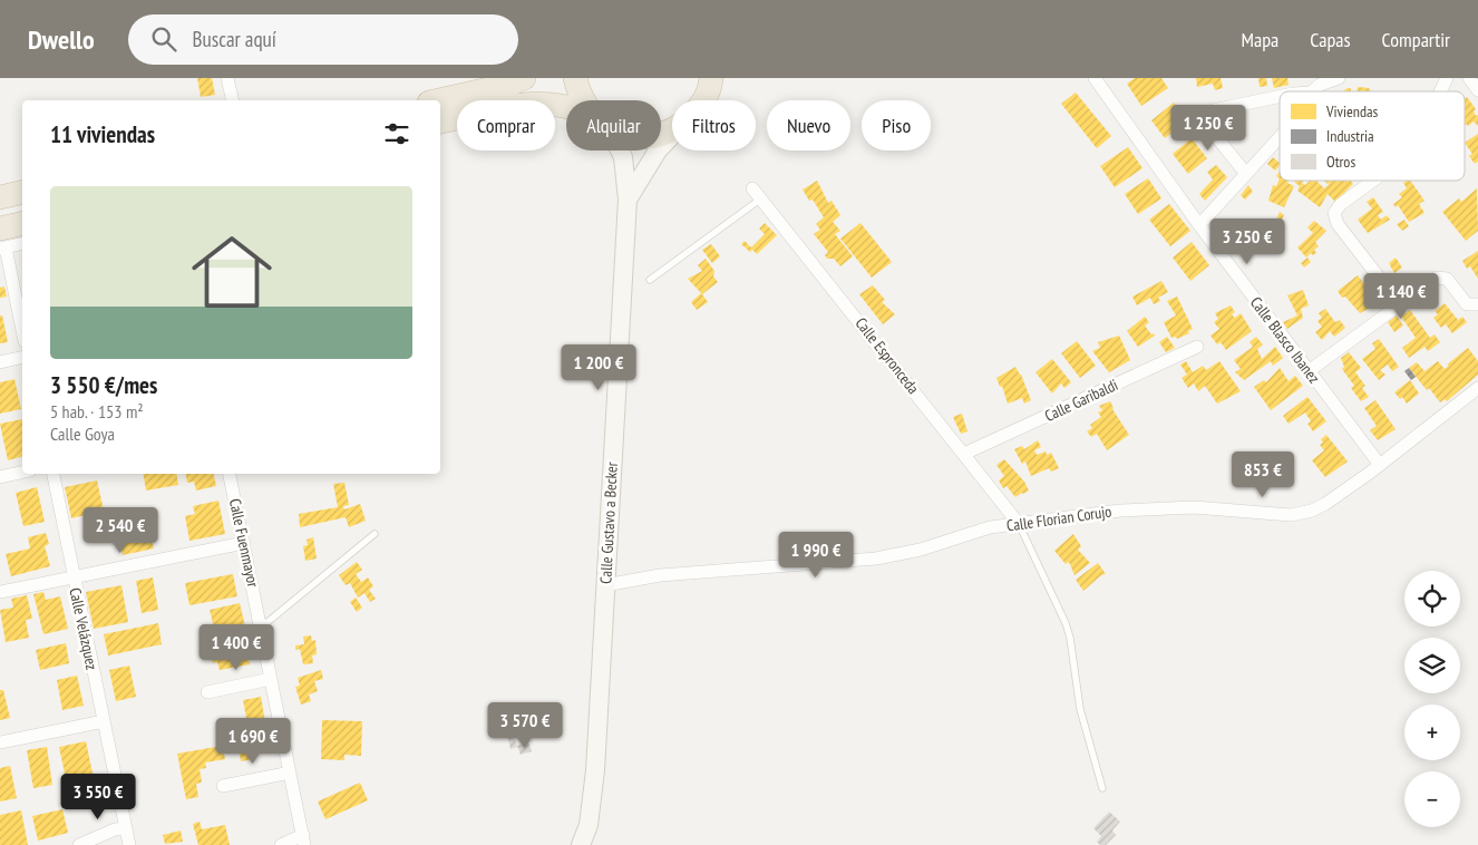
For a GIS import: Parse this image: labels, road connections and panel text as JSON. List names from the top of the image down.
{
  "streets": {
    "street": [
      "Calle Blasco Ibanez",
      "Calle Espronceda",
      "Calle Garibaldi",
      "Calle Florian Corujo",
      "Calle Gustavo a Becker",
      "Calle Fuenmayor",
      "Calle Velázquez"
    ]
  },
  "crossings": [
    ["Calle Blasco Ibanez", "Calle Florian Corujo"],
    ["Calle Espronceda", "Calle Garibaldi"],
    ["Calle Espronceda", "Calle Florian Corujo"],
    ["Calle Florian Corujo", "Calle Gustavo a Becker"]
  ],
  "legend": ["Viviendas", "Industria", "Otros"],
  "page": {
    "header": "Dwello",
    "search": "Buscar aquí",
    "nav": ["Mapa", "Capas", "Compartir"],
    "chip": [
      "Comprar",
      "Alquilar",
      "Filtros",
      "Nuevo",
      "Piso"
    ],
    "heading": "11 viviendas",
    "price": [
      "1 250 €",
      "3 250 €",
      "1 140 €",
      "1 200 €",
      "853 €",
      "2 540 €",
      "1 990 €",
      "1 400 €",
      "3 570 €",
      "1 690 €",
      "3 550 €"
    ],
    "list": [
      {
        "name": "3 550 €/mes",
        "note": "5 hab. · 153 m² · Calle Goya"
      }
    ],
    "map_buttons": ["+", "−"]
  }
}
